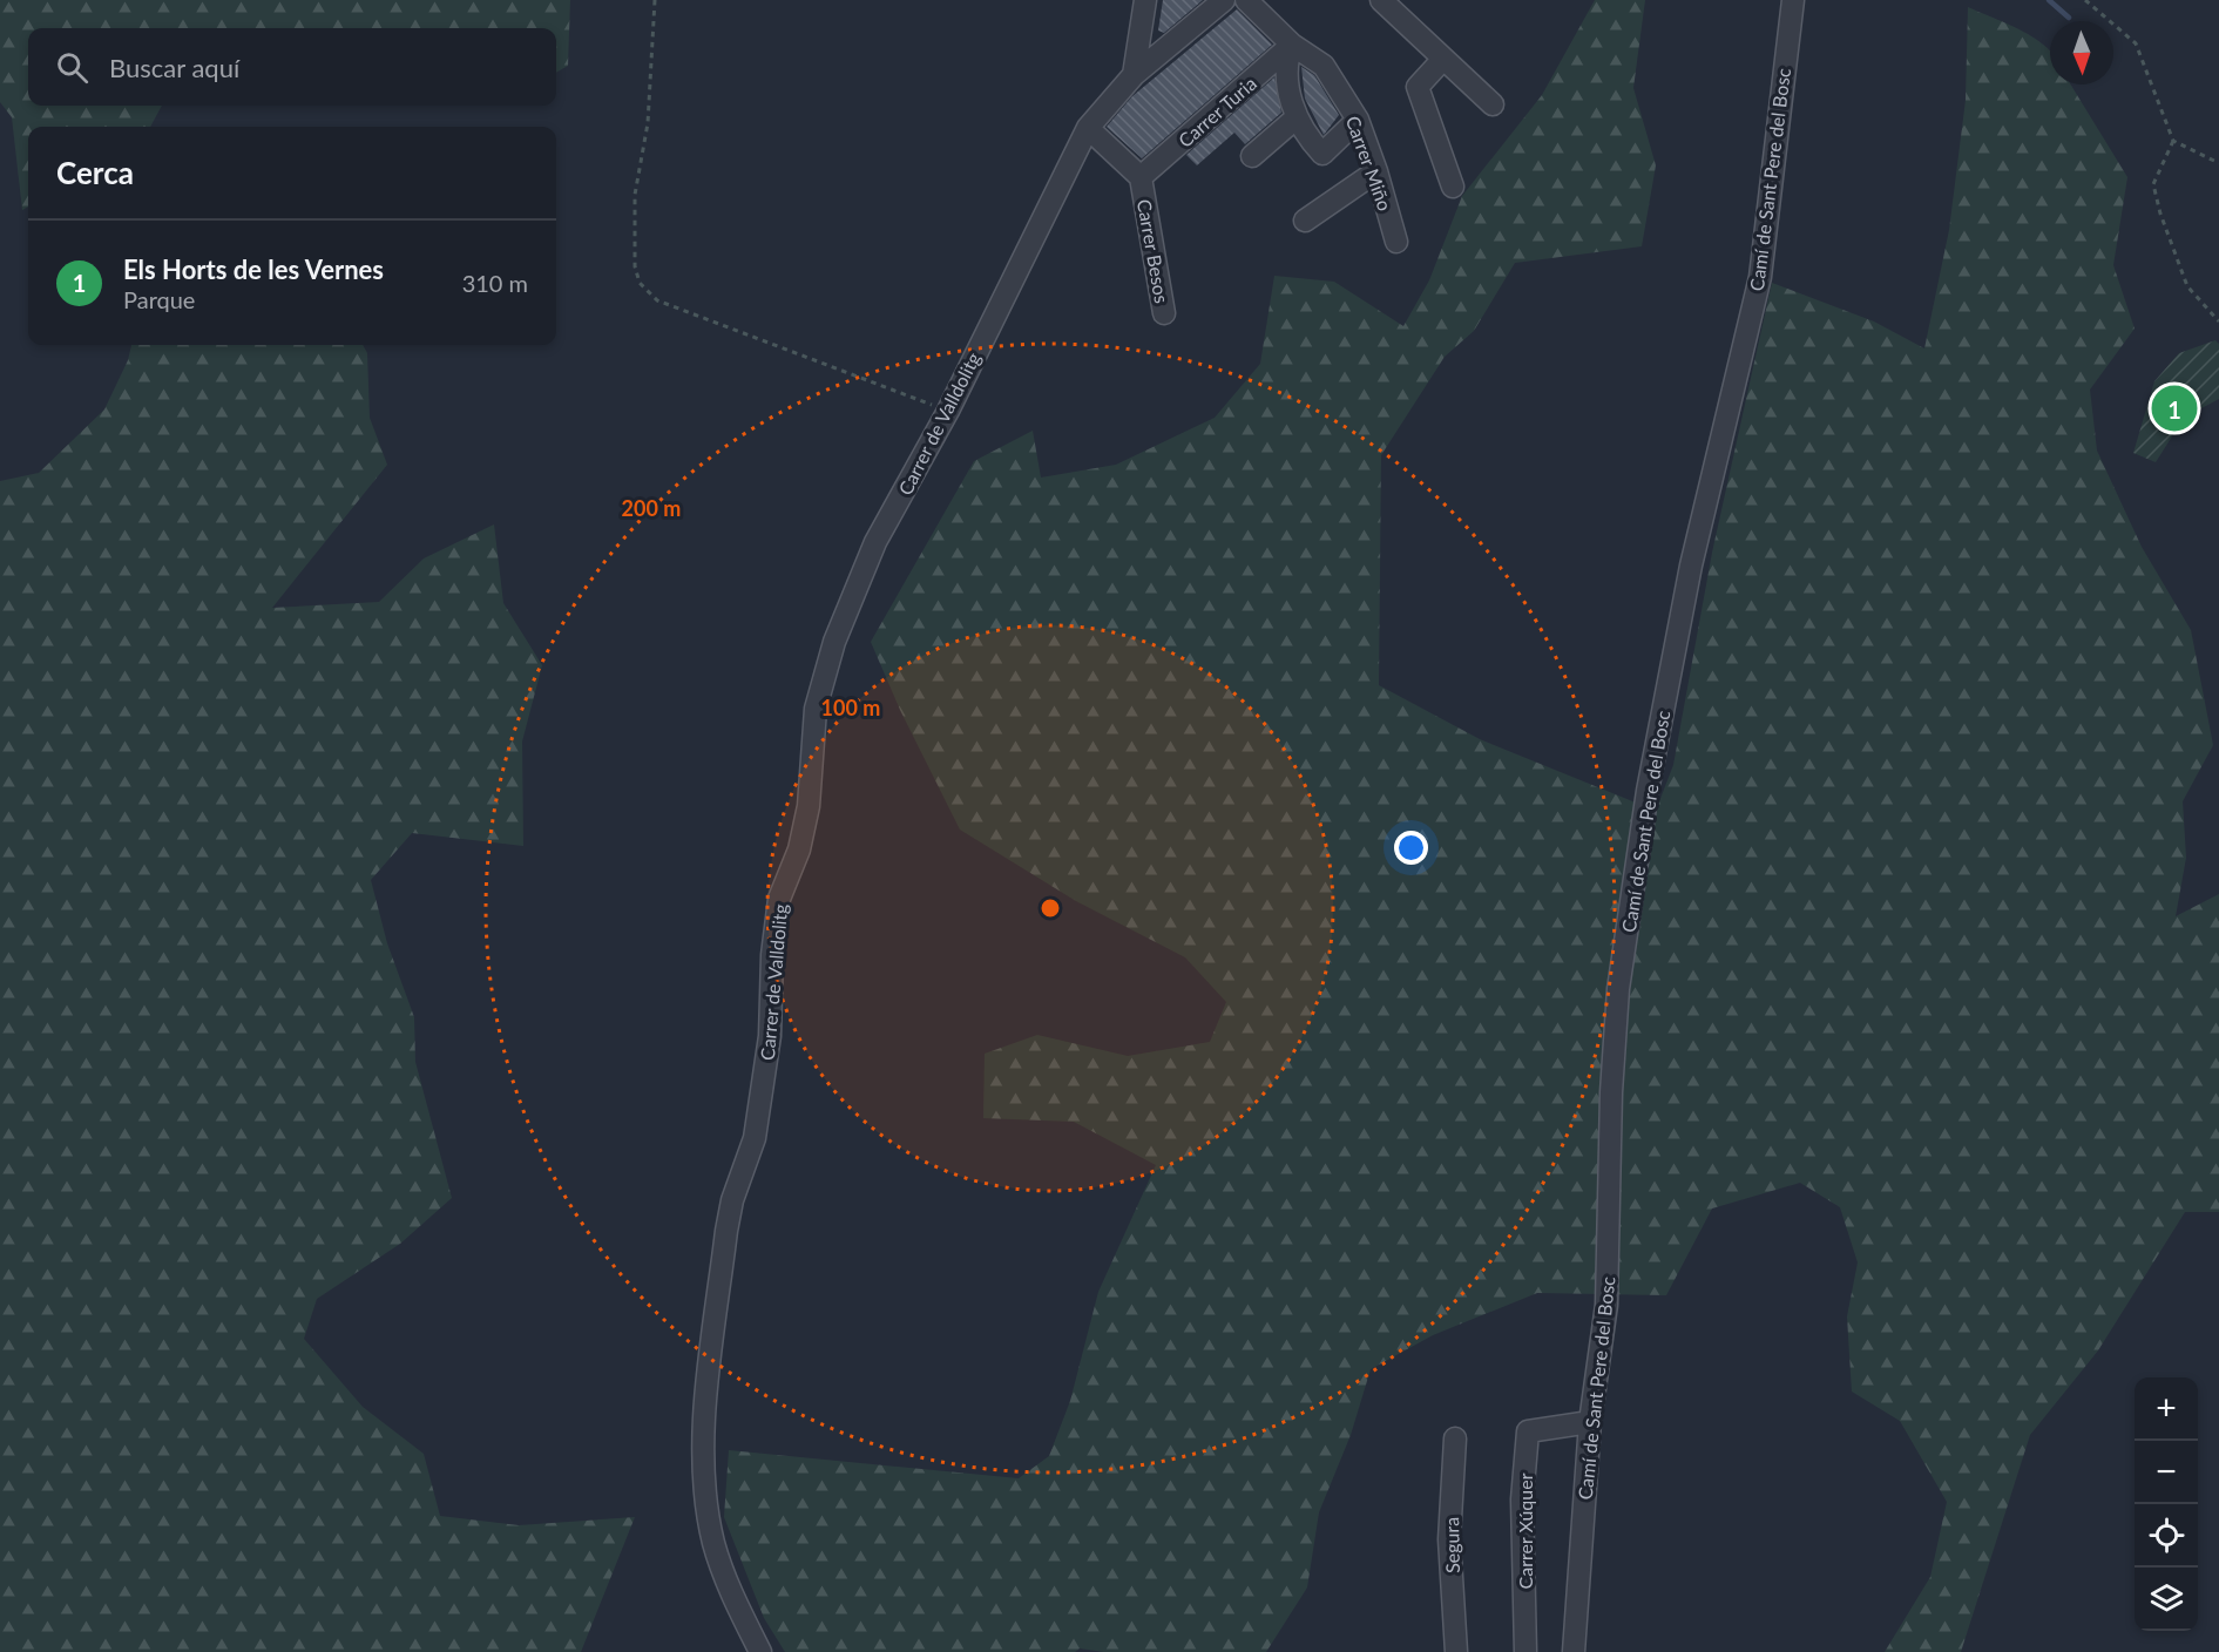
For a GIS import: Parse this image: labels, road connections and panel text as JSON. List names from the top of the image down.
{
  "streets": {
    "street": [
      "Carrer Turia",
      "Carrer Miño",
      "Camí de Sant Pere del Bosc",
      "Carrer Besos",
      "Carrer de Valldolitg",
      "Carrer Xúquer",
      "Segura"
    ]
  },
  "crossings": [
    ["Carrer Turia", "Carrer Miño"],
    ["Carrer Turia", "Carrer Besos"],
    ["Camí de Sant Pere del Bosc", "Carrer Xúquer"],
    ["Carrer Besos", "Carrer de Valldolitg"]
  ],
  "north": "bottom",
  "page": {
    "search": "Buscar aquí",
    "heading": "Cerca",
    "list": [
      {
        "mark": "1",
        "name": "Els Horts de les Vernes",
        "note": "Parque",
        "value": "310 m"
      }
    ],
    "pins": "1",
    "map_buttons": ["+", "−"]
  },
  "rings": ["200 m", "100 m"]
}
